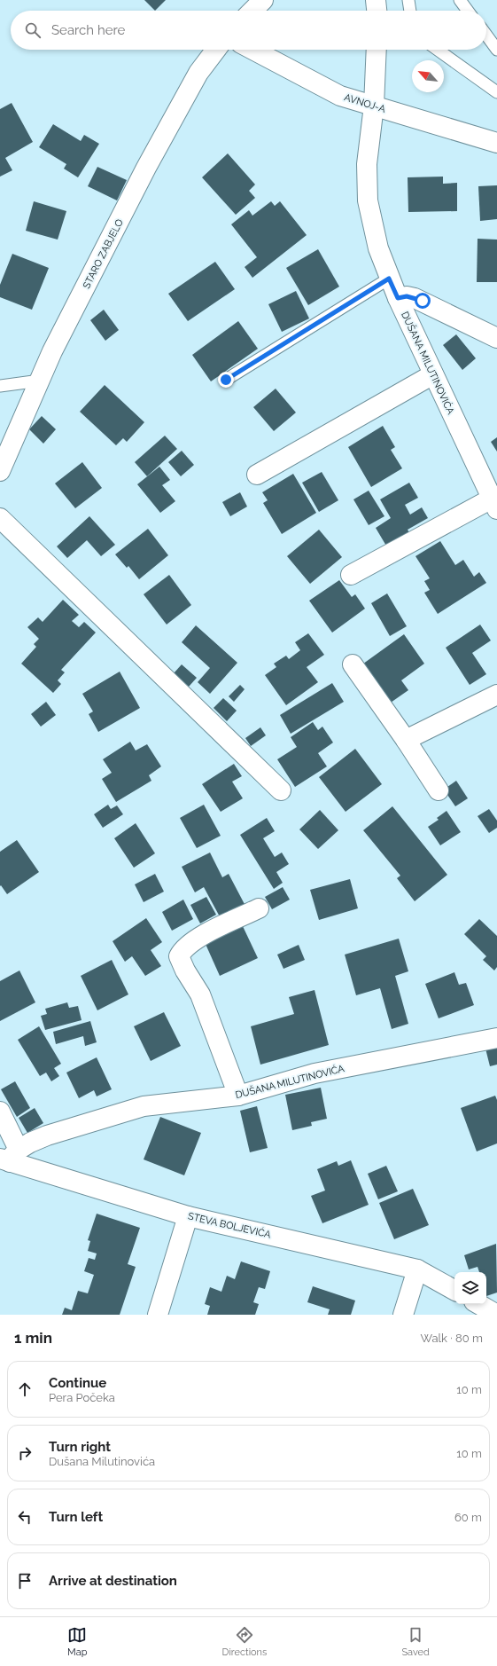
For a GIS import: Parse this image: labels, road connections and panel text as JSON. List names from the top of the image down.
{
  "streets": {
    "street": [
      "AVNOJ-A",
      "STARO ZABJELO",
      "DUŠANA MILUTINOVIĆA",
      "STEVA BOLJEVIĆA"
    ]
  },
  "crossings": [
    ["AVNOJ-A", "DUŠANA MILUTINOVIĆA"],
    ["DUŠANA MILUTINOVIĆA", "STEVA BOLJEVIĆA"]
  ],
  "north": "top left",
  "page": {
    "search": "Search here",
    "heading": ["1 min", "Walk · 80 m"],
    "list": [
      ["Continue", "Pera Počeka", "10 m"],
      ["Turn right", "Dušana Milutinovića", "10 m"],
      ["Turn left", "60 m"],
      "Arrive at destination"
    ],
    "nav": ["Map", "Directions", "Saved"]
  }
}
